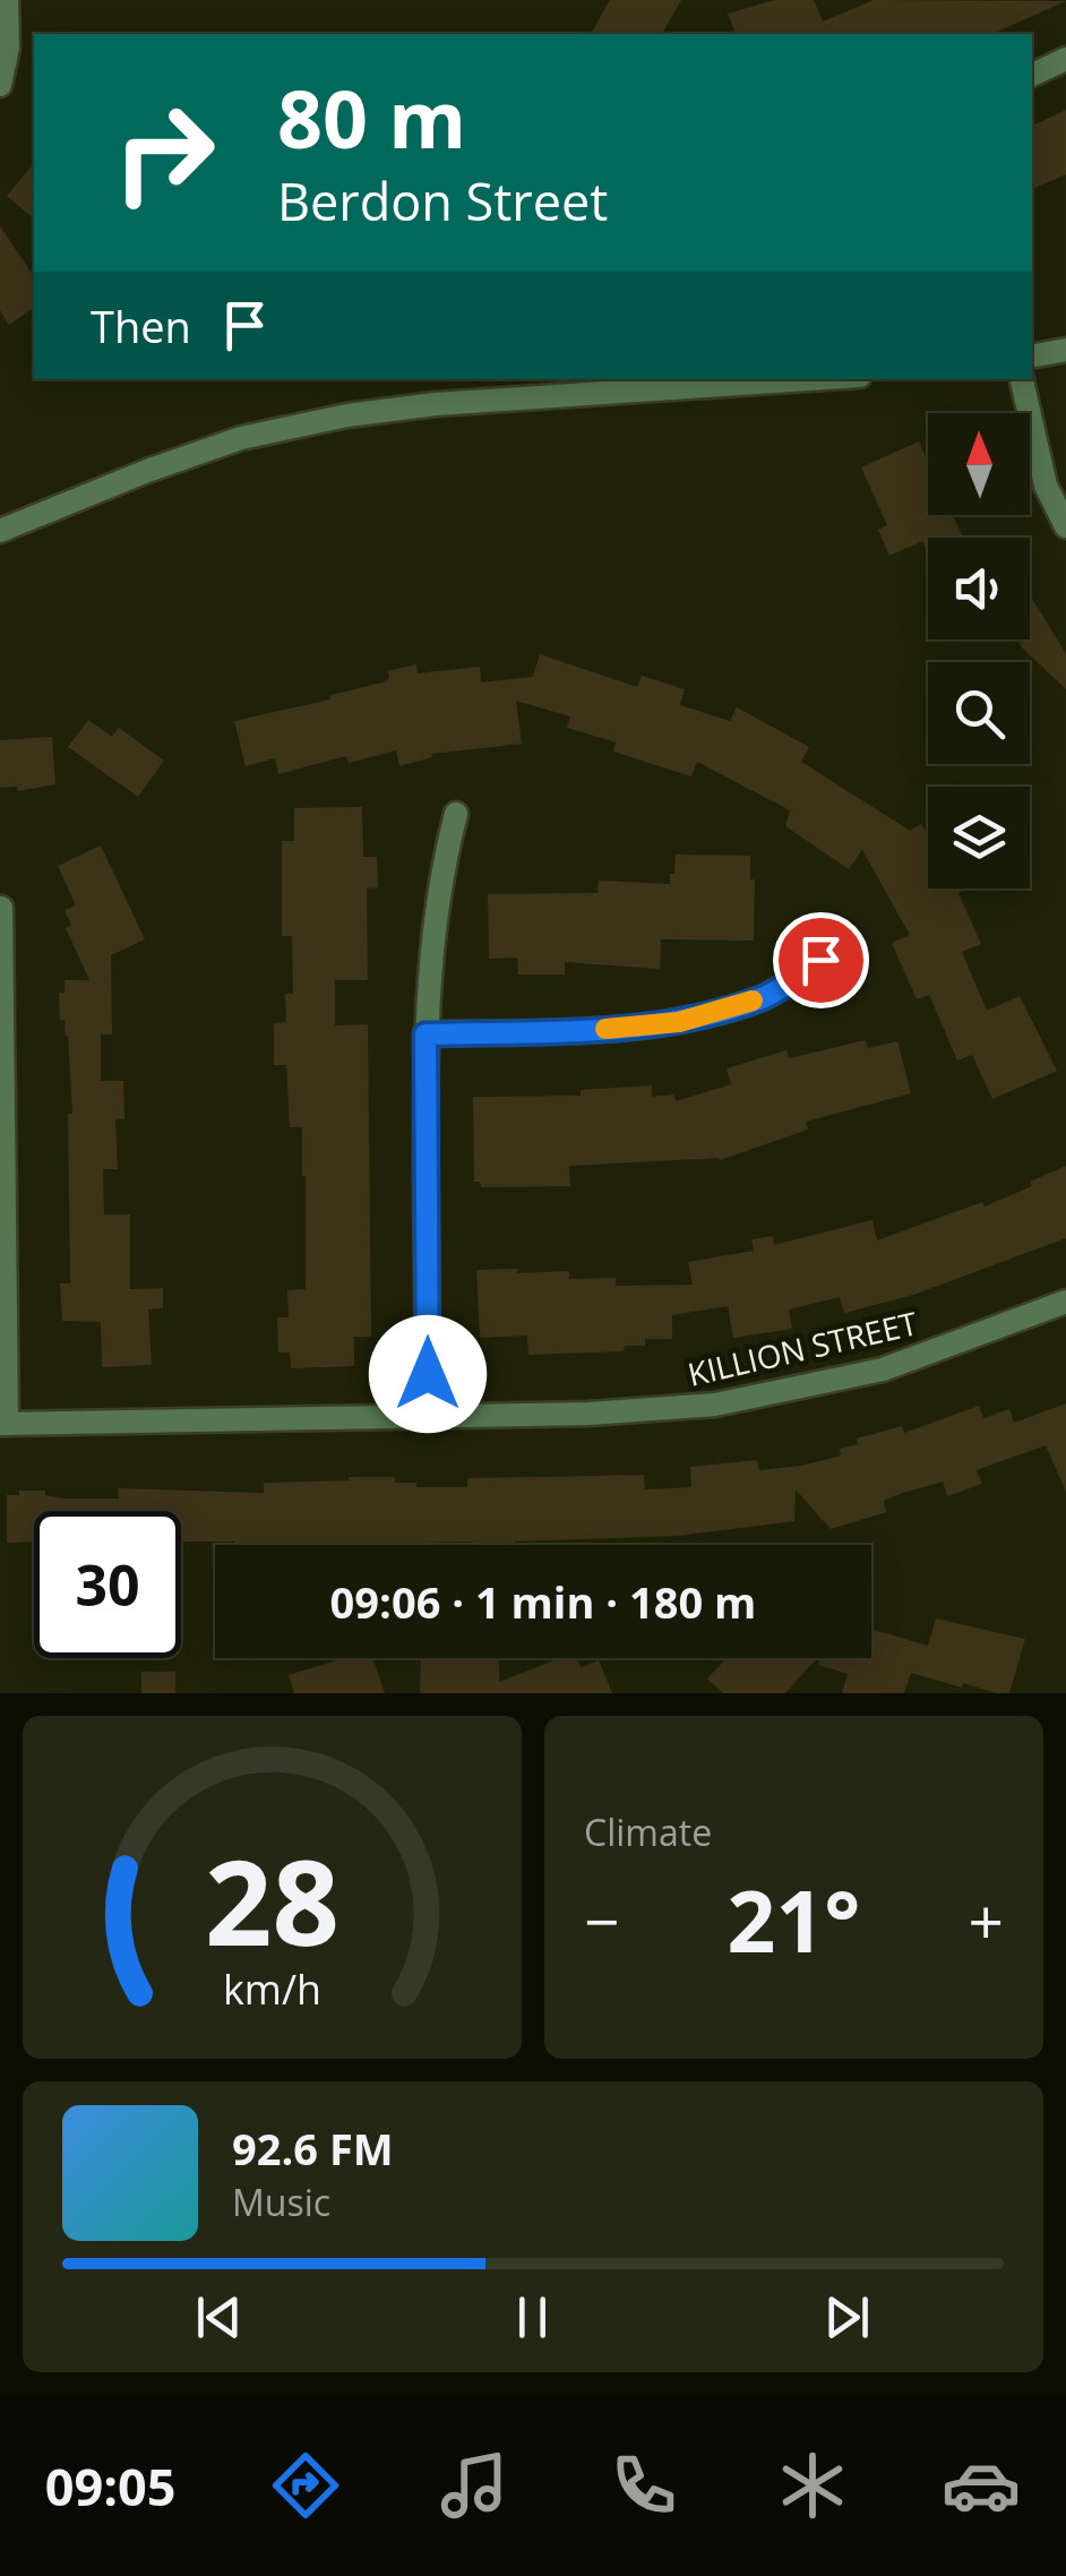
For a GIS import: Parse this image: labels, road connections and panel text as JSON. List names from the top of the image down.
{
  "streets": {
    "street": ["KILLION STREET"]
  },
  "north": "top",
  "page": {
    "turn": ["80 m", "Berdon Street"],
    "then": "Then",
    "limit": "30",
    "trip": "09:06 · 1 min · 180 m",
    "tile": "Climate",
    "heat": ["−", "21°", "+"],
    "song": ["92.6 FM", "Music"],
    "tabs": "09:05",
    "gauge": ["28", "km/h"]
  }
}
